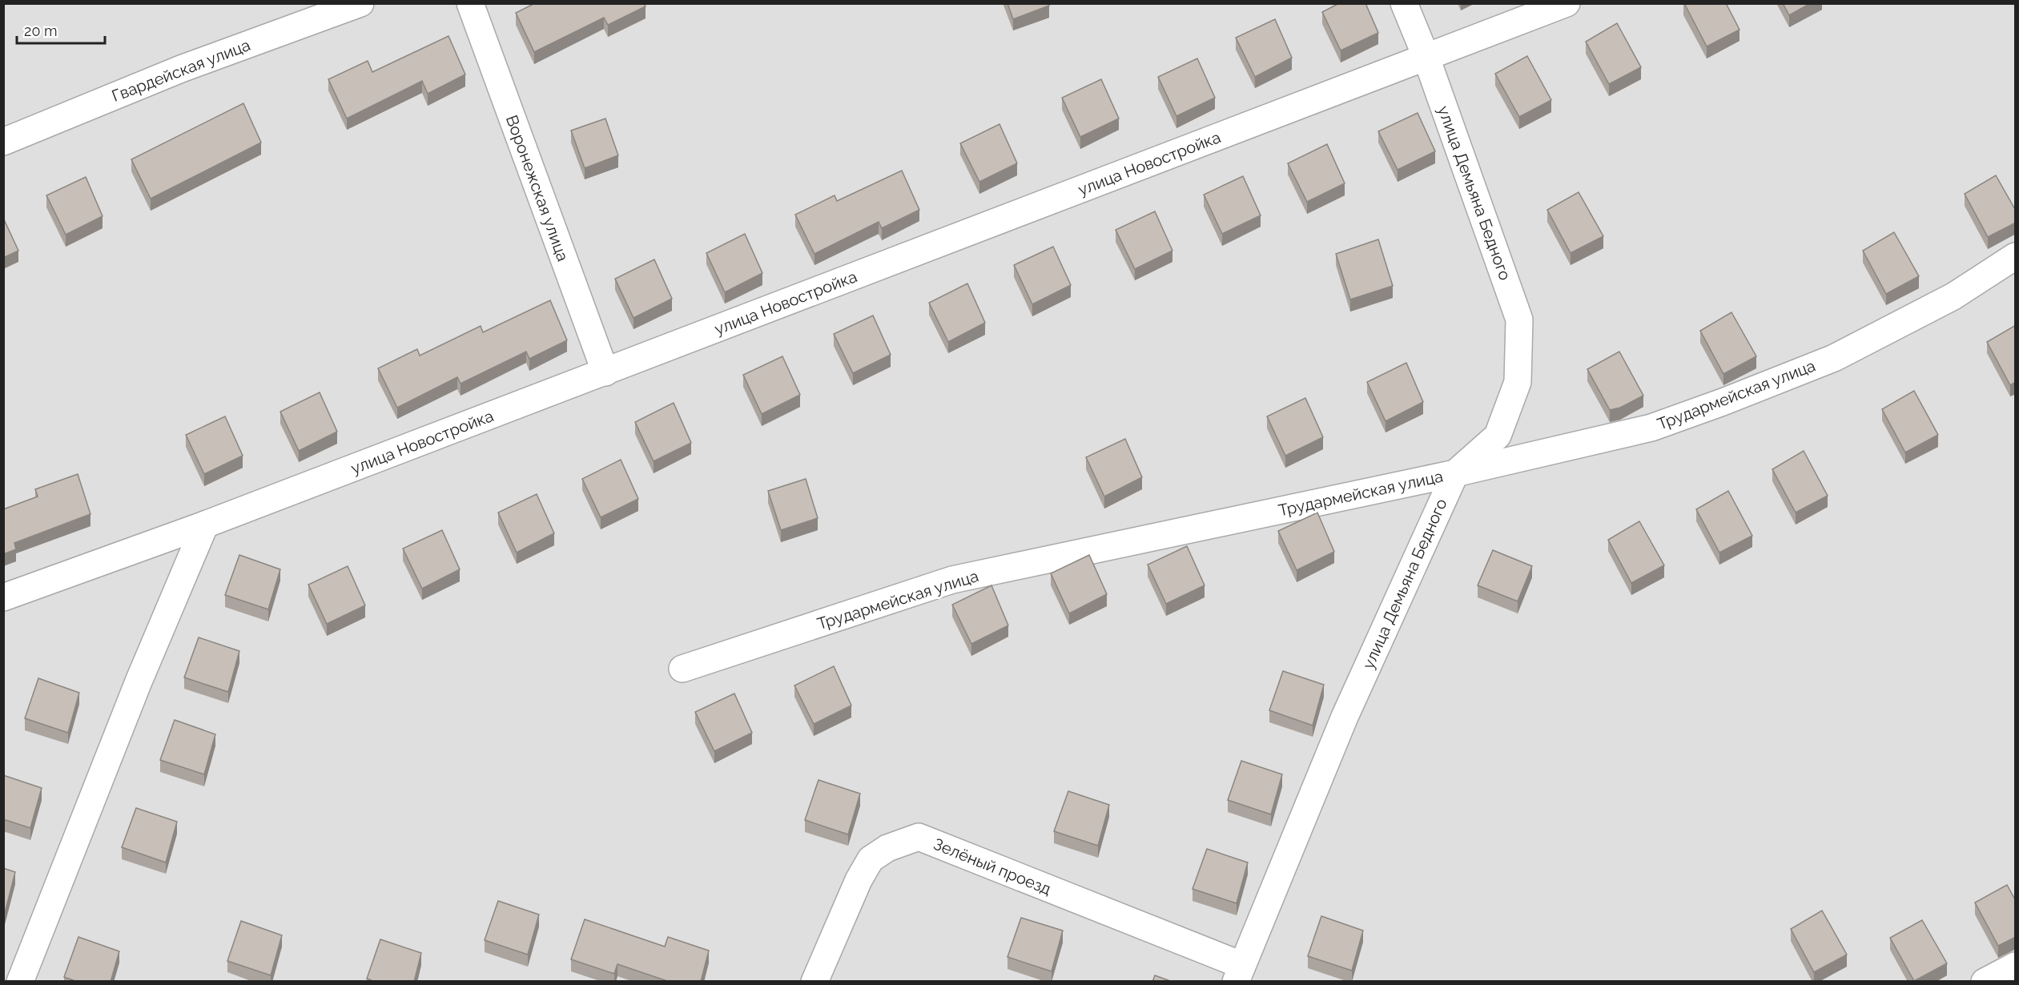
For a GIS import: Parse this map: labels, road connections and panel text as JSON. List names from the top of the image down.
{
  "streets": {
    "street": [
      "Гвардейская улица",
      "улица Новостройка",
      "Воронежская улица",
      "улица Демьяна Бедного",
      "Трудармейская улица",
      "Зелёный проезд"
    ]
  },
  "crossings": [
    ["улица Новостройка", "Воронежская улица"],
    ["улица Новостройка", "улица Демьяна Бедного"],
    ["улица Демьяна Бедного", "Трудармейская улица"],
    ["улица Демьяна Бедного", "Зелёный проезд"]
  ],
  "scale_bar": "20 m"
}
